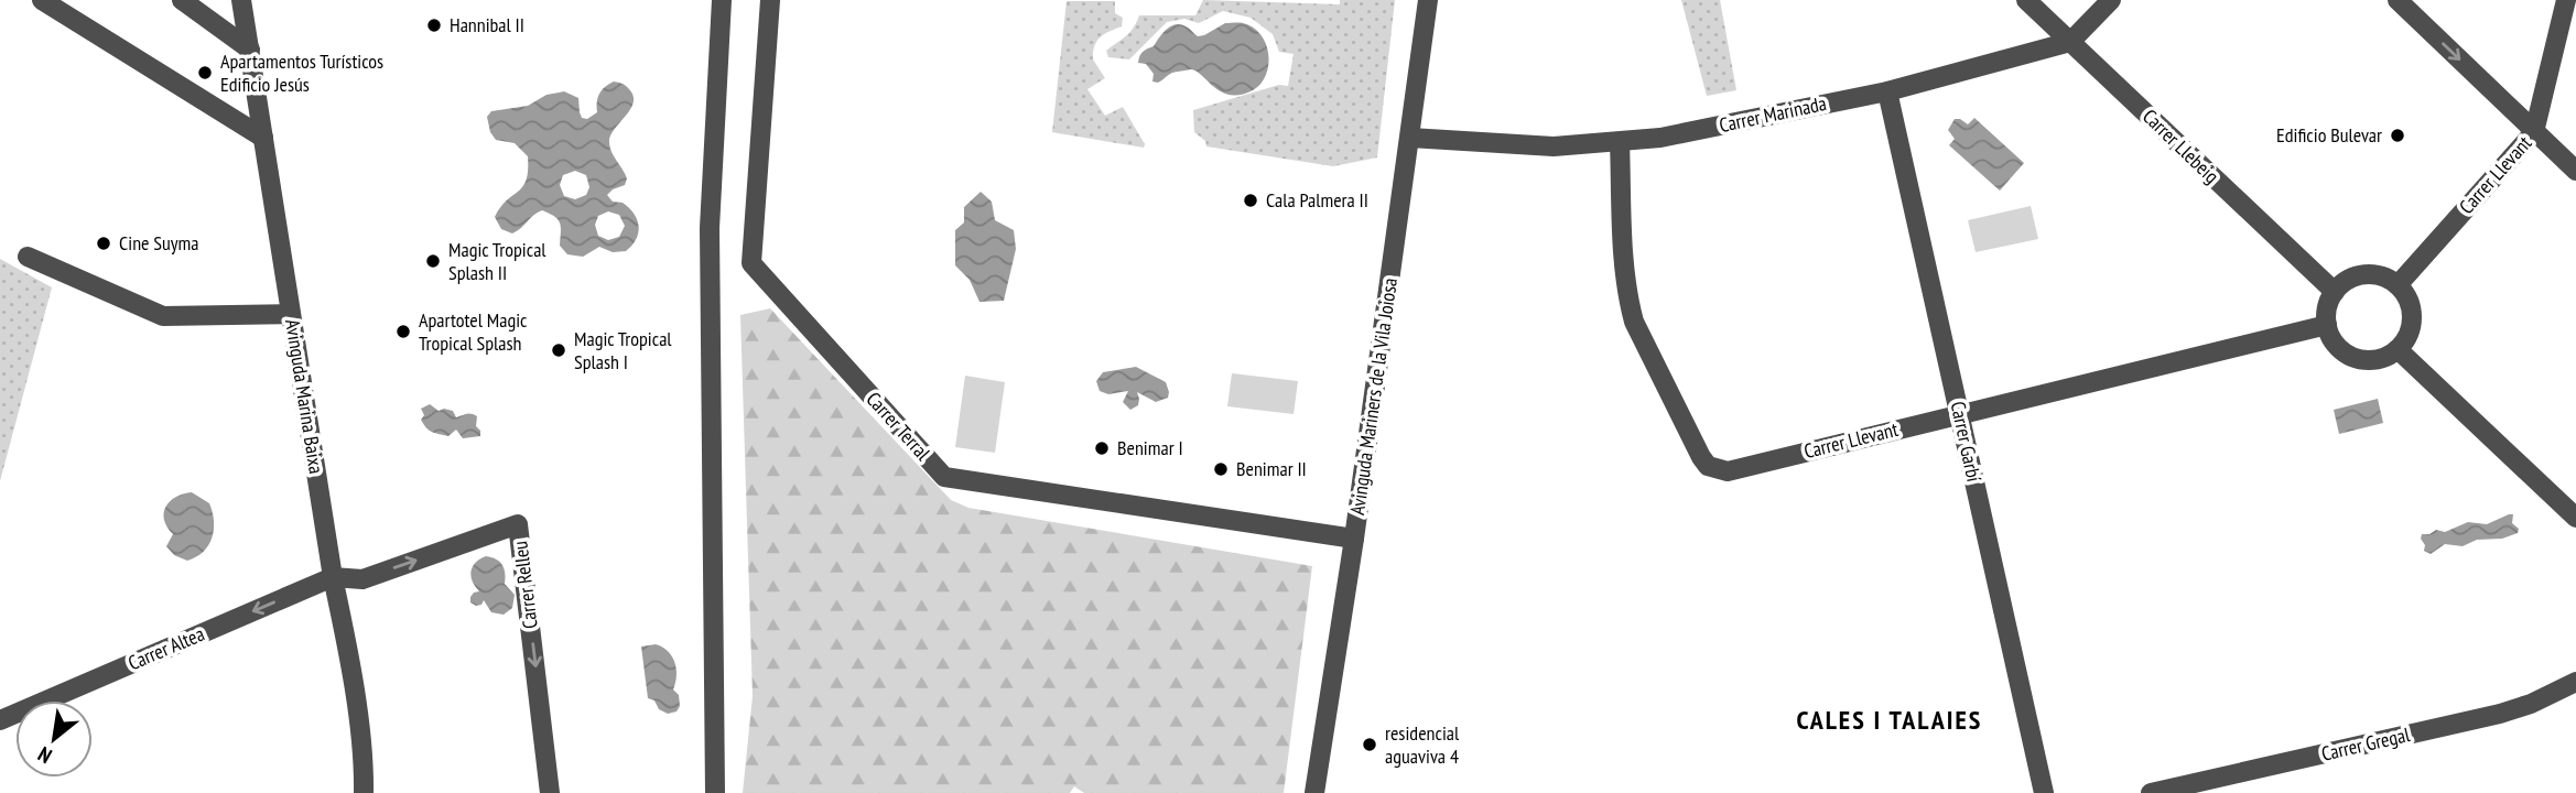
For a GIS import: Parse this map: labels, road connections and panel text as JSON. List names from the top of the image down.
{
  "streets": {
    "street": [
      "Carrer Marinada",
      "Carrer Llebeig",
      "Carrer Llevant",
      "Avinguda Marina Baixa",
      "Avinguda Mariners de la Vila Joiosa",
      "Carrer Terral",
      "Carrer Garbí",
      "Carrer Relleu",
      "Carrer Altea",
      "Carrer Gregal"
    ]
  },
  "crossings": [
    ["Carrer Marinada", "Carrer Llebeig"],
    ["Carrer Marinada", "Carrer Llevant"],
    ["Carrer Marinada", "Avinguda Mariners de la Vila Joiosa"],
    ["Carrer Marinada", "Carrer Garbí"],
    ["Carrer Llebeig", "Carrer Llevant"],
    ["Carrer Llevant", "Carrer Garbí"],
    ["Avinguda Marina Baixa", "Carrer Relleu"],
    ["Avinguda Marina Baixa", "Carrer Altea"],
    ["Avinguda Mariners de la Vila Joiosa", "Carrer Terral"],
    ["Carrer Relleu", "Carrer Altea"]
  ],
  "one_way": ["Carrer Altea"],
  "districts": ["CALES I TALAIES"],
  "places": [
    "Hannibal II",
    "Apartamentos Turísticos Edificio Jesús",
    "Edificio Bulevar",
    "Cala Palmera II",
    "Cine Suyma",
    "Magic Tropical Splash II",
    "Apartotel Magic Tropical Splash",
    "Magic Tropical Splash I",
    "Benimar I",
    "Benimar II",
    "residencial aguaviva 4"
  ],
  "north": "bottom left"
}
